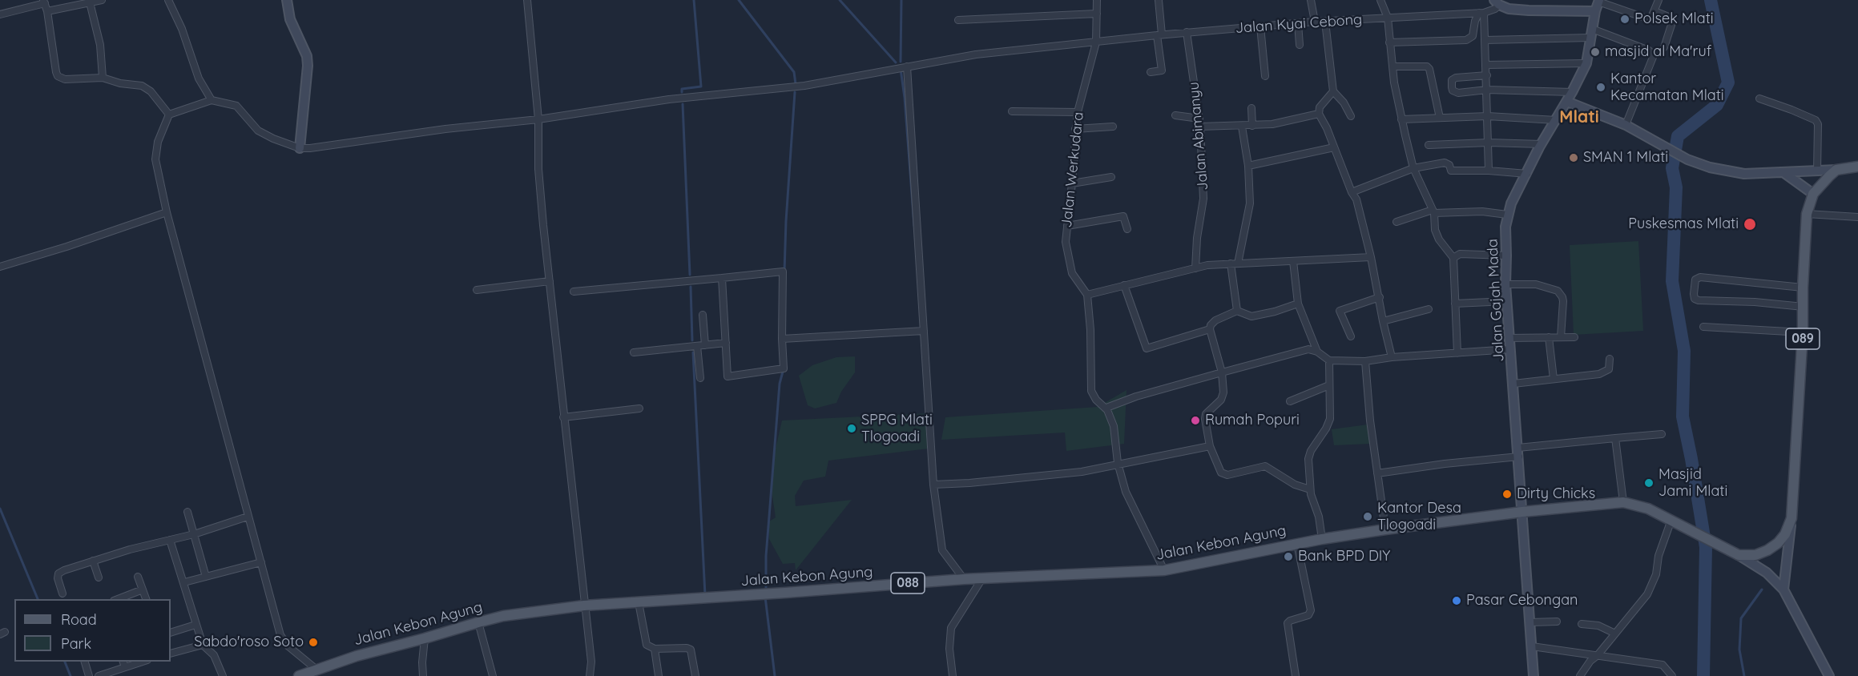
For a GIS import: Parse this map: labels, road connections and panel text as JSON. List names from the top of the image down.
{
  "streets": {
    "main road": [
      "Jalan Gajah Mada",
      "089",
      "Jalan Kebon Agung",
      "088"
    ],
    "street": ["Jalan Kyai Cebong", "Jalan Abimanyu", "Jalan Werkudara"]
  },
  "crossings": [
    ["Jalan Kyai Cebong", "Jalan Abimanyu"],
    ["Jalan Kyai Cebong", "Jalan Werkudara"],
    ["Jalan Gajah Mada", "Jalan Kebon Agung"],
    ["089", "Jalan Kebon Agung"]
  ],
  "districts": ["Mlati"],
  "places": [
    "Polsek Mlati",
    "masjid al Ma'ruf",
    "Kantor Kecamatan Mlati",
    "SMAN 1 Mlati",
    "Puskesmas Mlati",
    "Rumah Popuri",
    "SPPG Mlati Tlogoadi",
    "Masjid Jami Mlati",
    "Dirty Chicks",
    "Kantor Desa Tlogoadi",
    "Bank BPD DIY",
    "Pasar Cebongan",
    "Sabdo'roso Soto"
  ],
  "legend": ["Road", "Park"]
}
